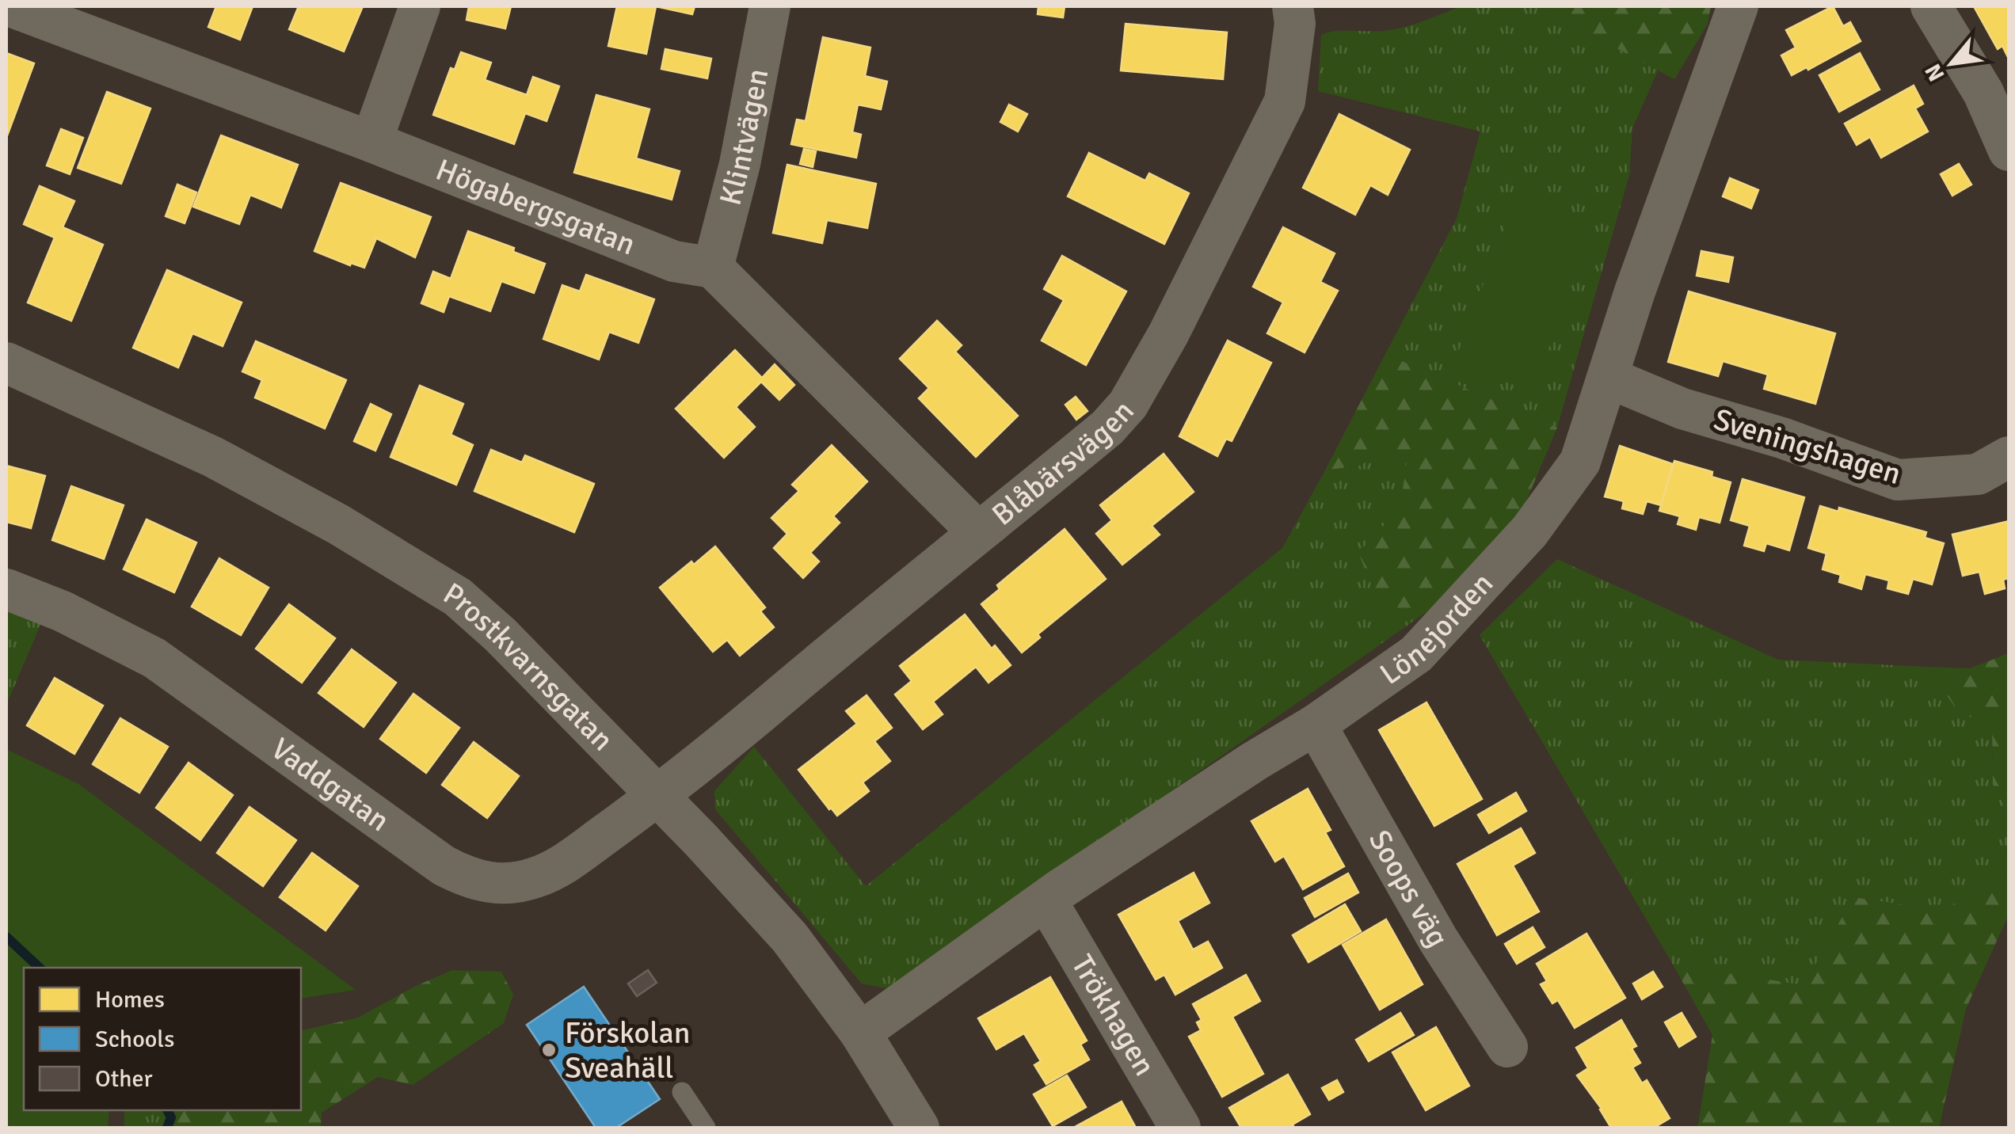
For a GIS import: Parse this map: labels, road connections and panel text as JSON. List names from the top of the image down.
{
  "streets": {
    "street": [
      "Klintvägen",
      "Högabergsgatan",
      "Sveningshagen",
      "Blåbärsvägen",
      "Lönejorden",
      "Prostkvarnsgatan",
      "Vaddgatan",
      "Soops väg",
      "Trökhagen"
    ]
  },
  "crossings": [
    ["Klintvägen", "Högabergsgatan"],
    ["Sveningshagen", "Lönejorden"],
    ["Blåbärsvägen", "Prostkvarnsgatan"],
    ["Blåbärsvägen", "Vaddgatan"],
    ["Lönejorden", "Prostkvarnsgatan"],
    ["Lönejorden", "Soops väg"],
    ["Lönejorden", "Trökhagen"],
    ["Prostkvarnsgatan", "Vaddgatan"]
  ],
  "places": ["Förskolan Sveahäll"],
  "legend": ["Homes", "Schools", "Other"],
  "north": "bottom left"
}
